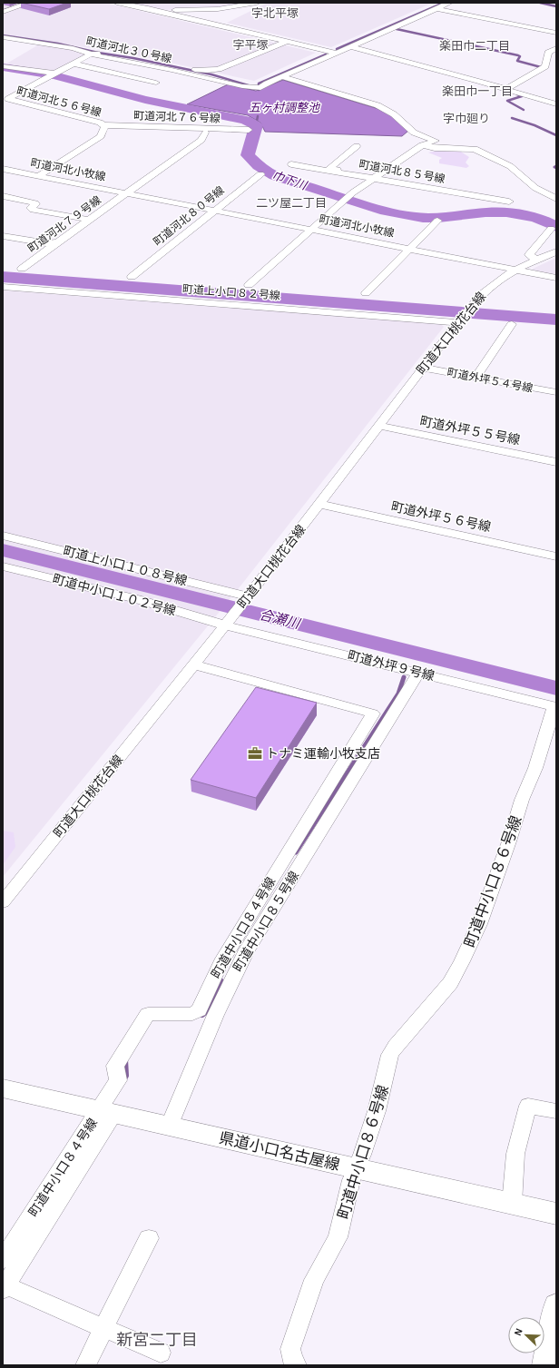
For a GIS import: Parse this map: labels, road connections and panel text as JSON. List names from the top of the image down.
{
  "streets": {
    "main road": ["県道小口名古屋線"],
    "street": [
      "町道河北３０号線",
      "町道河北５６号線",
      "町道河北７６号線",
      "町道河北小牧線",
      "町道河北８５号線",
      "町道河北８０号線",
      "町道河北７９号線",
      "町道上小口８２号線",
      "町道大口桃花台線",
      "町道外坪５４号線",
      "町道外坪５５号線",
      "町道外坪５６号線",
      "町道上小口１０８号線",
      "町道中小口１０２号線",
      "町道外坪９号線",
      "町道中小口８６号線",
      "町道中小口８５号線",
      "町道中小口８４号線"
    ]
  },
  "crossings": [
    ["町道河北５６号線", "町道河北７６号線"],
    ["町道河北５６号線", "町道河北小牧線"],
    ["町道河北小牧線", "町道河北８０号線"],
    ["町道河北小牧線", "町道河北７９号線"],
    ["町道河北小牧線", "町道大口桃花台線"],
    ["町道上小口８２号線", "町道大口桃花台線"],
    ["町道大口桃花台線", "町道外坪５４号線"],
    ["町道大口桃花台線", "町道外坪５５号線"],
    ["町道大口桃花台線", "町道外坪５６号線"],
    ["町道大口桃花台線", "町道上小口１０８号線"],
    ["町道大口桃花台線", "町道中小口１０２号線"],
    ["町道大口桃花台線", "町道外坪９号線"],
    ["町道大口桃花台線", "町道中小口８４号線"],
    ["町道中小口１０２号線", "町道外坪９号線"],
    ["町道外坪９号線", "町道中小口８６号線"],
    ["町道外坪９号線", "町道中小口８５号線"],
    ["町道中小口８６号線", "県道小口名古屋線"],
    ["町道中小口８５号線", "県道小口名古屋線"],
    ["町道中小口８４号線", "県道小口名古屋線"]
  ],
  "districts": [
    "字北平塚",
    "字平塚",
    "楽田巾二丁目",
    "楽田巾一丁目",
    "字巾廻り",
    "二ツ屋二丁目",
    "新宮二丁目"
  ],
  "water": ["五ヶ村調整池", "巾下川", "合瀬川"],
  "places": {
    "office": ["トナミ運輸小牧支店"]
  },
  "north": "top left"
}
